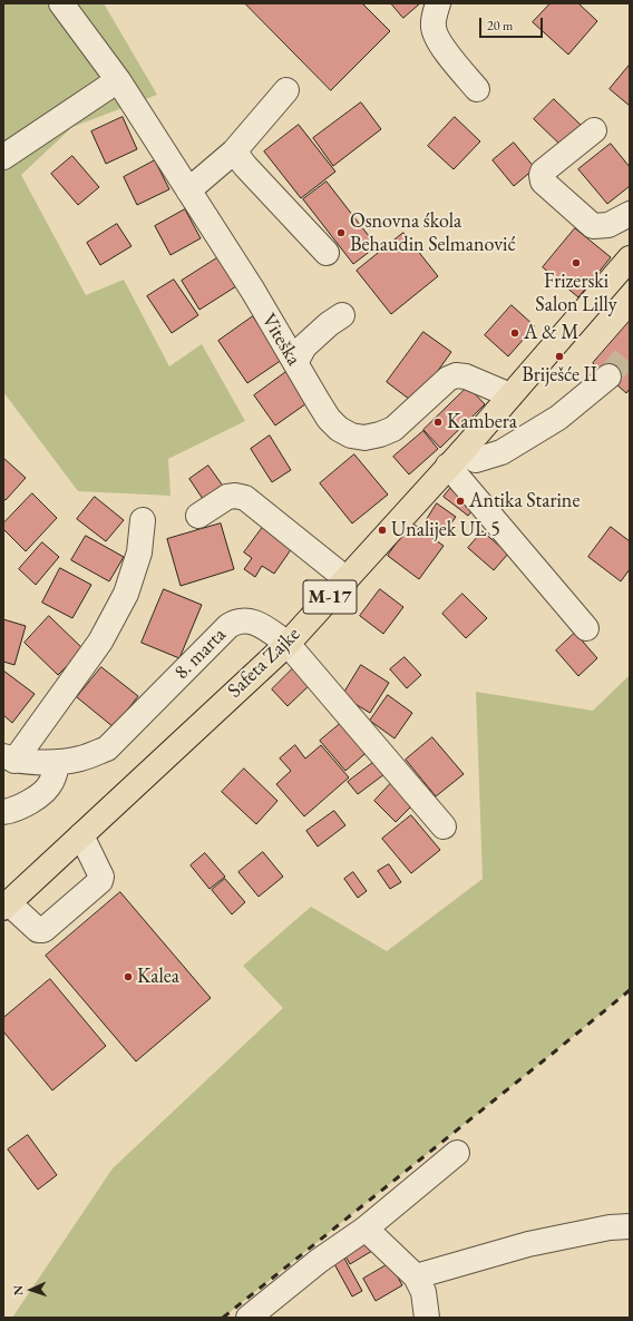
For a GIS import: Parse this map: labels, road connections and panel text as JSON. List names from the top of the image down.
{
  "streets": {
    "main road": ["M-17", "Safeta Zajke"],
    "street": ["Viteška", "8. marta"]
  },
  "crossings": [
    ["Viteška", "Safeta Zajke"],
    ["8. marta", "Safeta Zajke"]
  ],
  "places": [
    "Osnovna śkola Behaudin Selmanović",
    "Frizerski Salon Lilly",
    "A & M",
    "Briješće II",
    "Kambera",
    "Antika Starine",
    "Unalijek UL 5",
    "Kalea"
  ],
  "scale_bar": "20 m",
  "north": "left"
}
